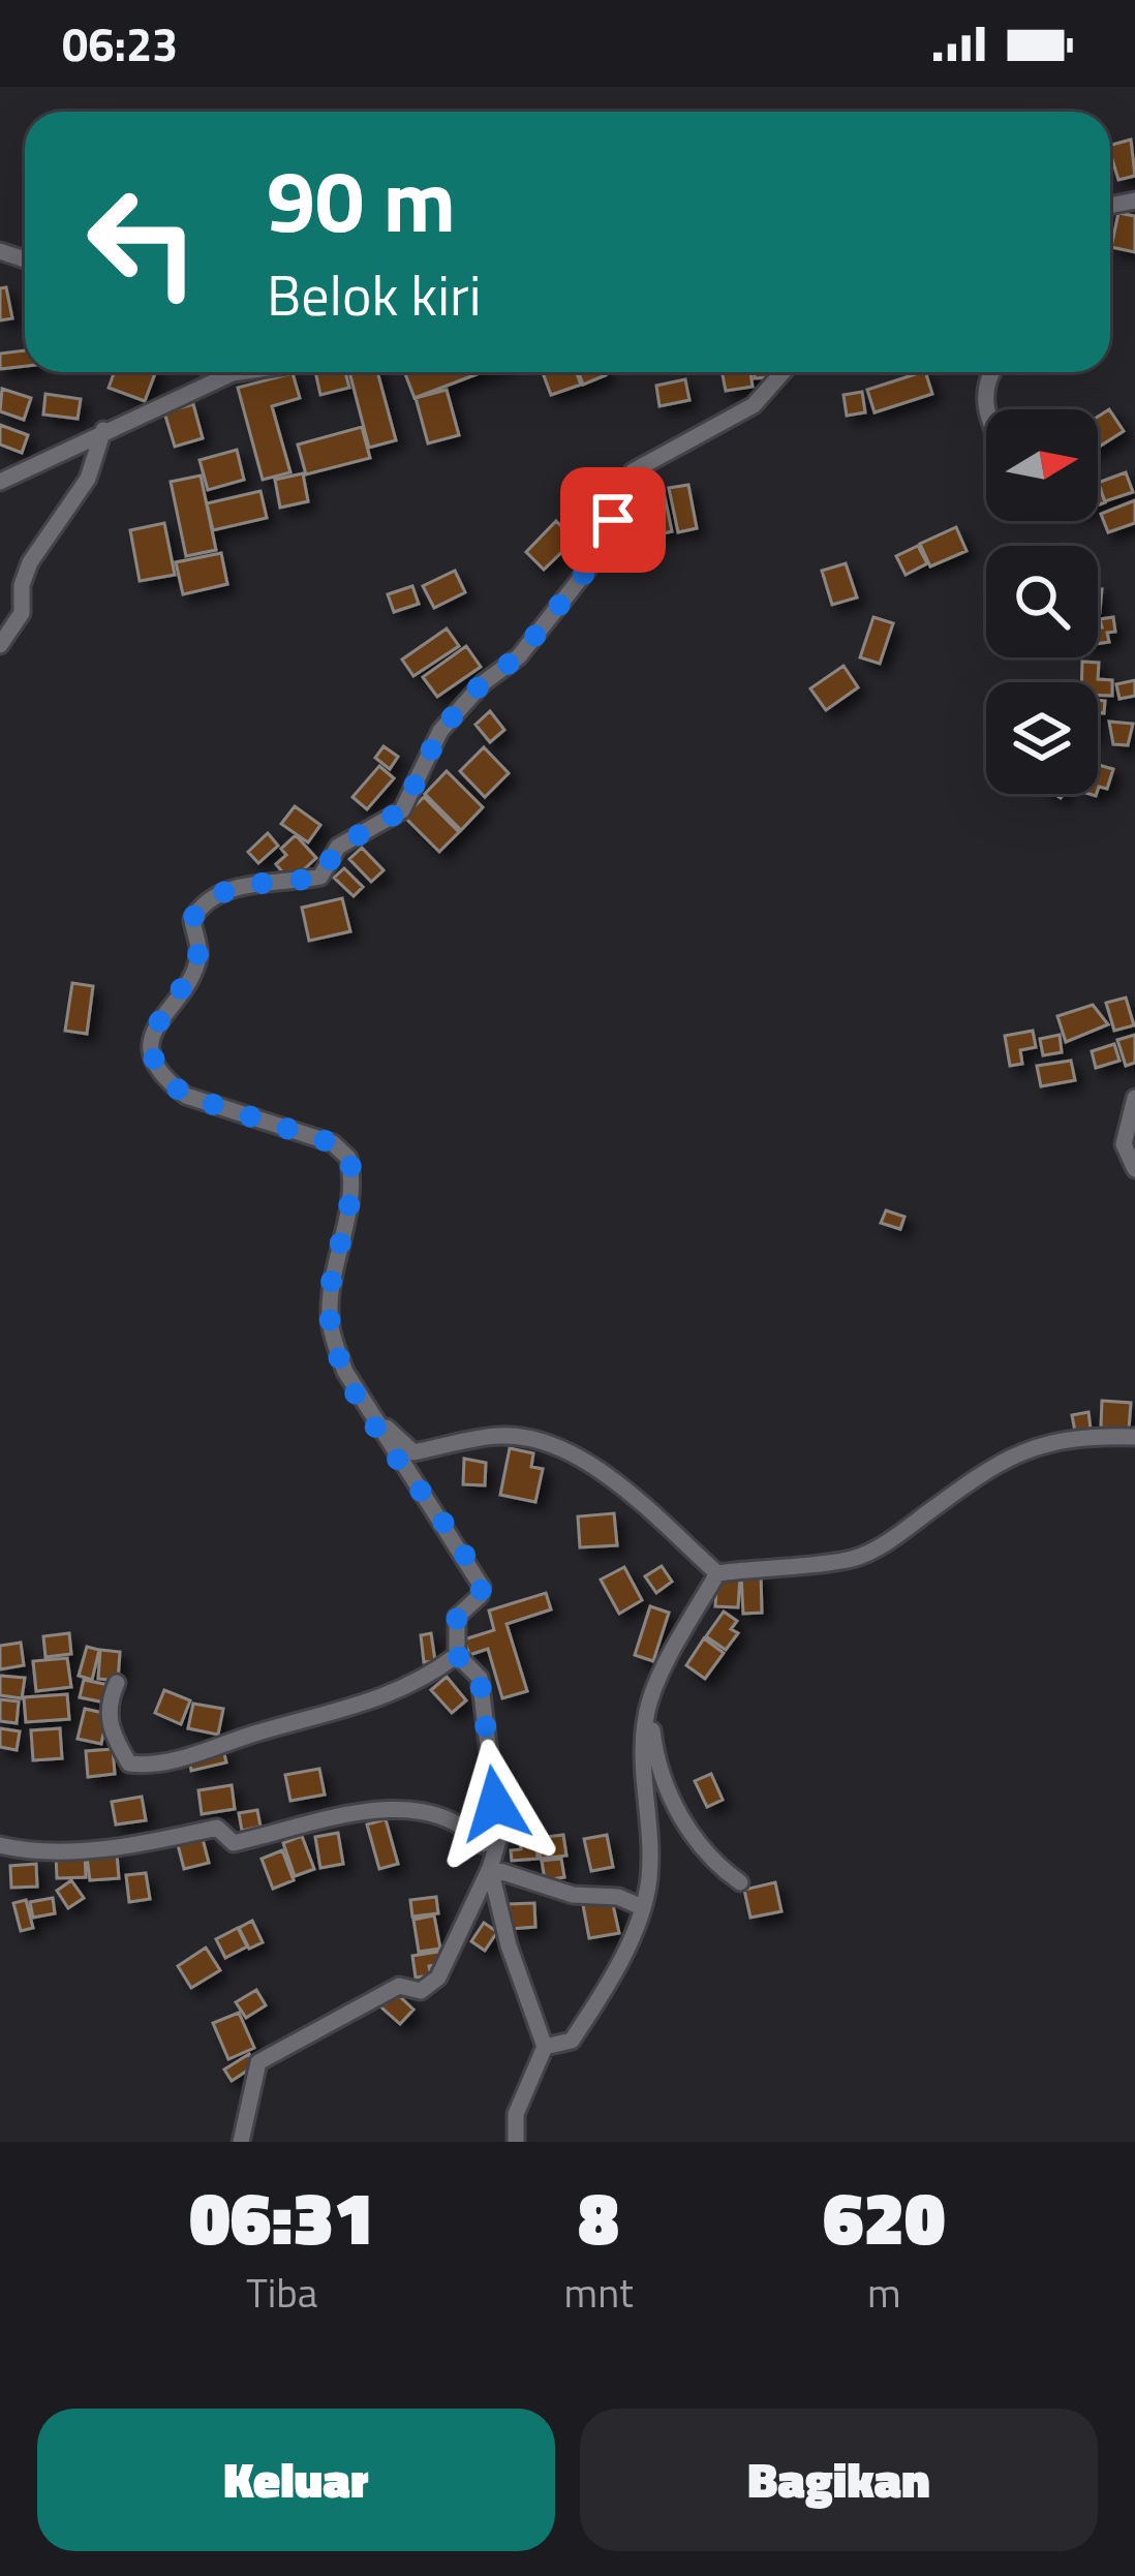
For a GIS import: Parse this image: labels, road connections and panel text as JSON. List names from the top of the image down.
{
  "north": "right",
  "page": {
    "status": "06:23",
    "turn": ["90 m", "Belok kiri"],
    "eta": [
      "06:31",
      "Tiba",
      "8",
      "mnt",
      "620",
      "m"
    ],
    "buttons": ["Keluar", "Bagikan"]
  }
}
